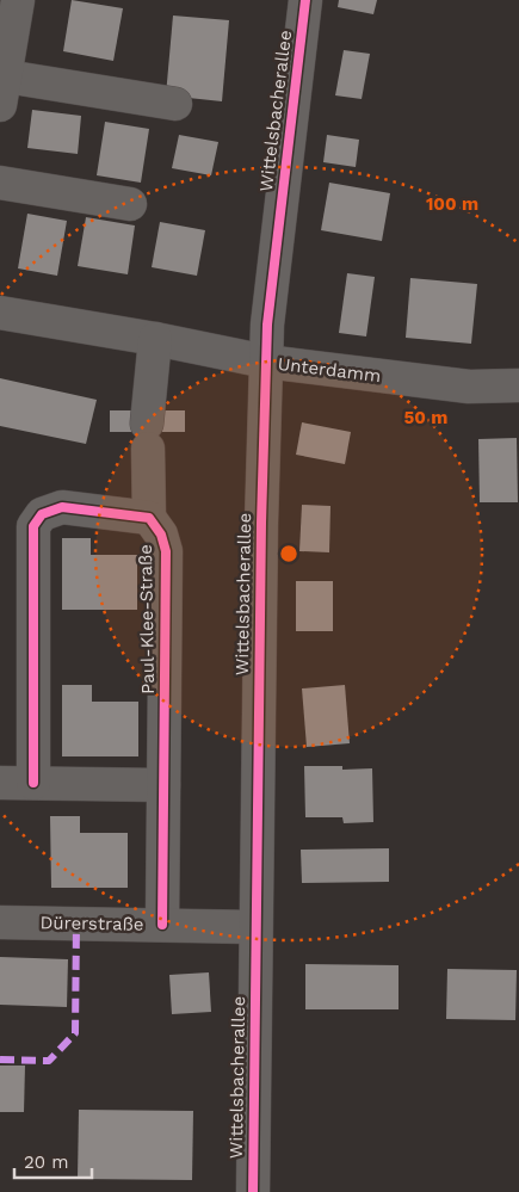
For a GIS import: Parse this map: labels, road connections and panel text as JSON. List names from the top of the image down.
{
  "streets": {
    "street": [
      "Wittelsbacherallee",
      "Unterdamm",
      "Paul-Klee-Straße",
      "Dürerstraße"
    ]
  },
  "crossings": [
    ["Wittelsbacherallee", "Unterdamm"],
    ["Wittelsbacherallee", "Dürerstraße"],
    ["Paul-Klee-Straße", "Dürerstraße"]
  ],
  "scale_bar": "20 m",
  "rings": ["100 m", "50 m"]
}
